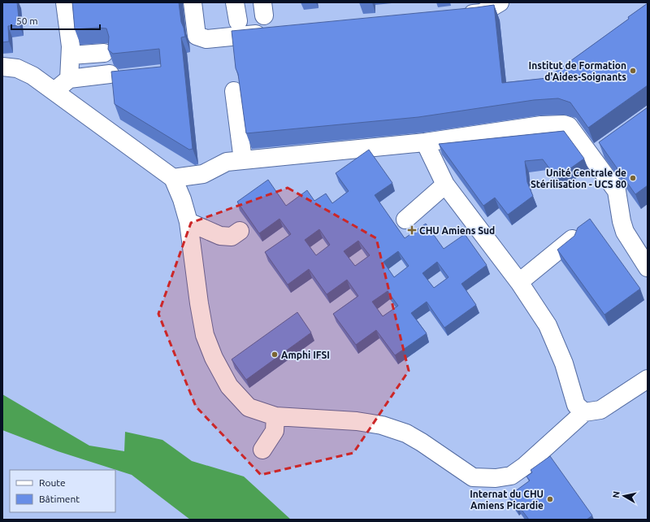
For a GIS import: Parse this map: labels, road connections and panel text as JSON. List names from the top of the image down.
{
  "places": {
    "other": [
      "Institut de Formation d'Aides-Soignants",
      "Unité Centrale de Stérilisation - UCS 80",
      "Amphi IFSI",
      "Internat du CHU Amiens Picardie"
    ],
    "health": ["CHU Amiens Sud"]
  },
  "legend": ["Route", "Bâtiment"],
  "scale_bar": "50 m",
  "north": "left"
}
